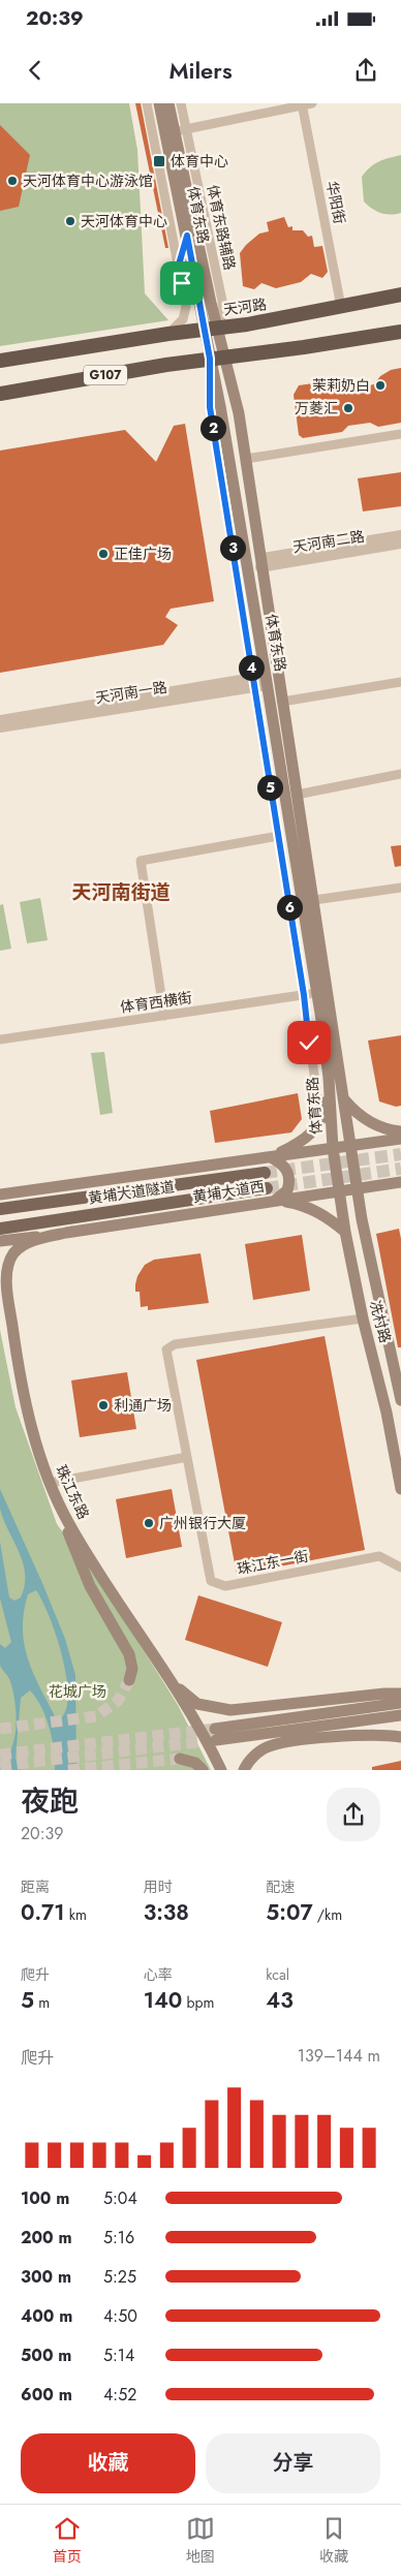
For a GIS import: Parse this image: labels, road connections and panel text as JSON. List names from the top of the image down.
{
  "streets": {
    "highway": ["天河路", "G107"],
    "main road": [
      "体育东路",
      "黄埔大道西",
      "黄埔大道隧道",
      "冼村路",
      "珠江东路"
    ],
    "street": [
      "华阳街",
      "天河南二路",
      "天河南一路",
      "体育西横街",
      "珠江东一街"
    ]
  },
  "crossings": [
    ["华阳街", "天河路"],
    ["体育东路", "天河路"],
    ["体育东路", "G107"],
    ["体育东路", "天河南二路"],
    ["体育东路", "体育西横街"],
    ["体育东路", "黄埔大道西"],
    ["体育东路", "冼村路"],
    ["黄埔大道西", "冼村路"],
    ["黄埔大道西", "珠江东路"]
  ],
  "districts": ["天河南街道"],
  "parks": ["花城广场"],
  "places": {
    "transit": ["体育中心"],
    "other": [
      "天河体育中心游泳馆",
      "天河体育中心",
      "茉莉奶白",
      "万菱汇",
      "正佳广场",
      "利通广场",
      "广州银行大厦"
    ]
  },
  "page": {
    "status": "20:39",
    "header": "Milers",
    "pins": [
      "2",
      "3",
      "4",
      "5",
      "6"
    ],
    "heading": ["夜跑", "20:39"],
    "stats": [
      ["距离", "0.71 km"],
      ["用时", "3:38"],
      ["配速", "5:07 /km"],
      ["爬升", "5 m"],
      ["心率", "140 bpm"],
      ["kcal", "43"]
    ],
    "chart": ["爬升", "139–144 m"],
    "list": [
      {
        "name": "100 m",
        "note": "5:04"
      },
      {
        "name": "200 m",
        "note": "5:16"
      },
      {
        "name": "300 m",
        "note": "5:25"
      },
      {
        "name": "400 m",
        "note": "4:50"
      },
      {
        "name": "500 m",
        "note": "5:14"
      },
      {
        "name": "600 m",
        "note": "4:52"
      }
    ],
    "buttons": ["收藏", "分享"],
    "tabs": ["首页", "地图", "收藏"]
  }
}
